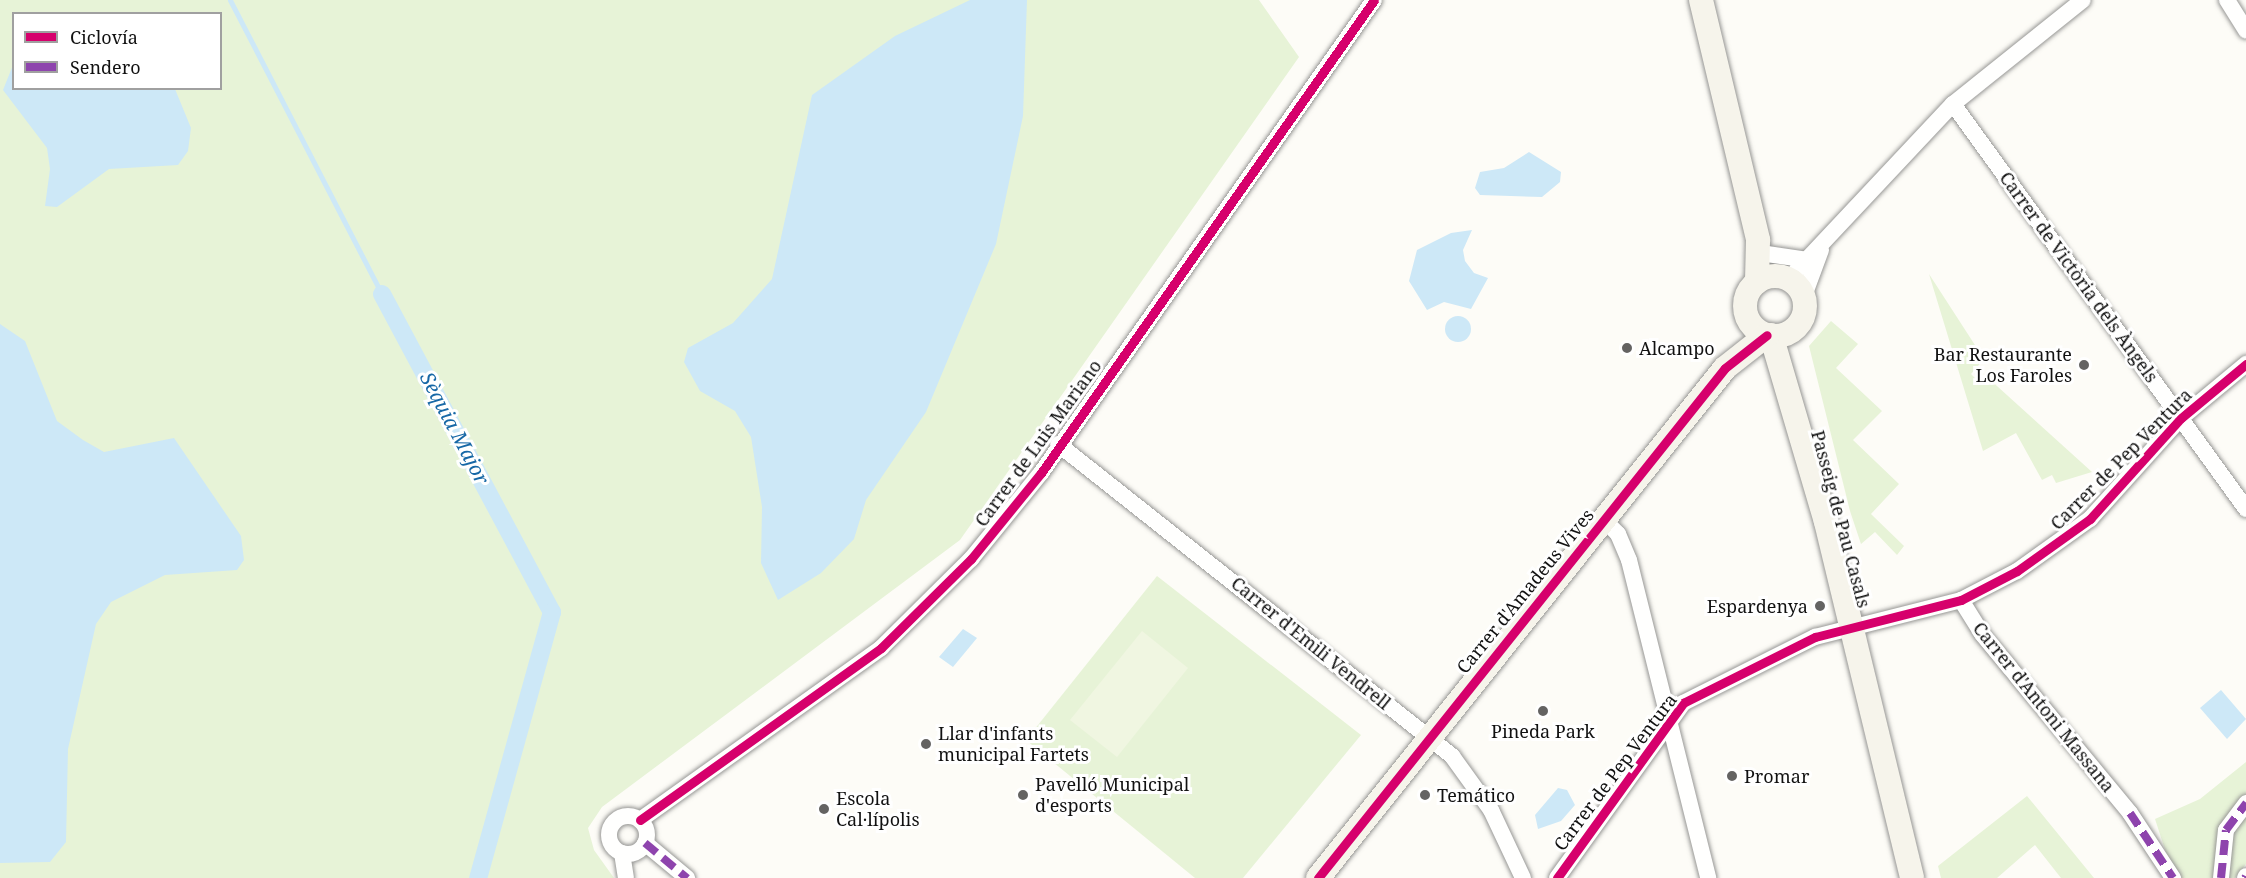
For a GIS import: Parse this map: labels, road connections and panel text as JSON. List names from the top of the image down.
{
  "streets": {
    "street": [
      "Carrer de Victòria dels Àngels",
      "Carrer de Luis Mariano",
      "Carrer de Pep Ventura",
      "Passeig de Pau Casals",
      "Carrer d'Amadeus Vives",
      "Carrer d'Emili Vendrell",
      "Carrer d'Antoni Massana"
    ]
  },
  "crossings": [
    ["Carrer de Victòria dels Àngels", "Carrer de Pep Ventura"],
    ["Carrer de Luis Mariano", "Carrer d'Emili Vendrell"],
    ["Carrer de Pep Ventura", "Passeig de Pau Casals"],
    ["Carrer de Pep Ventura", "Carrer d'Antoni Massana"],
    ["Passeig de Pau Casals", "Carrer d'Amadeus Vives"],
    ["Carrer d'Amadeus Vives", "Carrer d'Emili Vendrell"]
  ],
  "water": ["Sèquia Major"],
  "places": [
    "Alcampo",
    "Bar Restaurante Los Faroles",
    "Espardenya",
    "Pineda Park",
    "Llar d'infants municipal Fartets",
    "Promar",
    "Pavelló Municipal d'esports",
    "Temático",
    "Escola Cal·lípolis"
  ],
  "legend": ["Ciclovía", "Sendero"]
}
